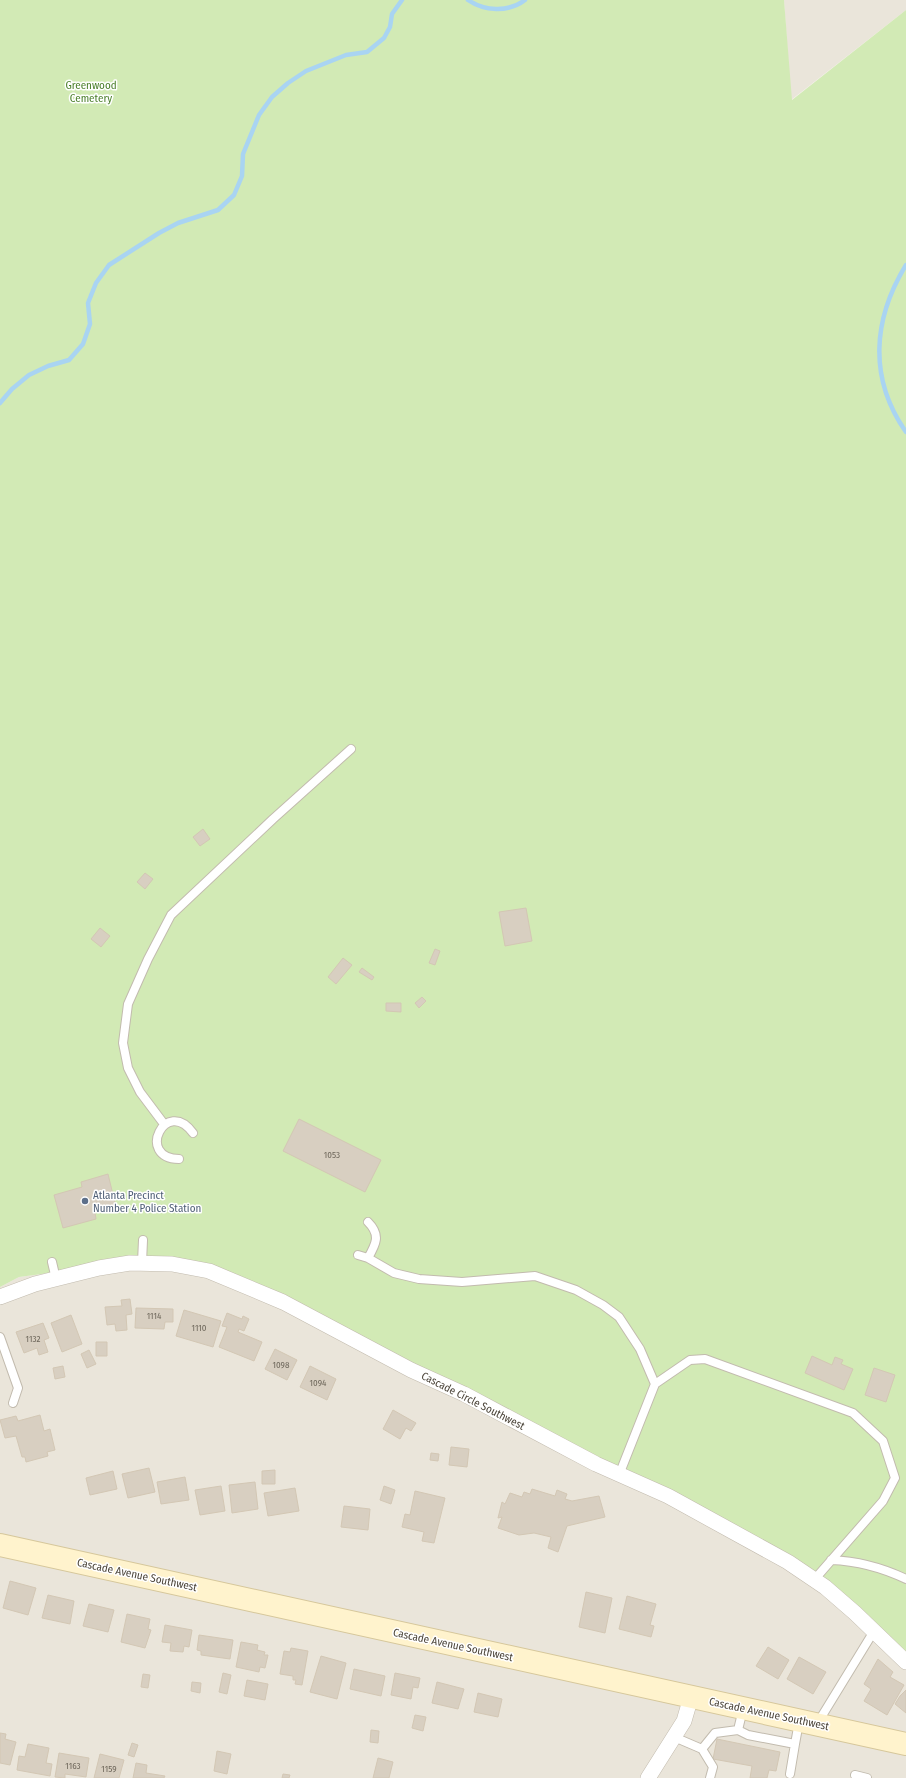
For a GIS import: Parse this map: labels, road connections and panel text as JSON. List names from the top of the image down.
{
  "streets": {
    "main road": ["Cascade Avenue Southwest"],
    "street": ["Cascade Circle Southwest"]
  },
  "parks": ["Greenwood Cemetery"],
  "places": ["Atlanta Precinct Number 4 Police Station"],
  "house_numbers": [
    "1053",
    "1114",
    "1110",
    "1132",
    "1098",
    "1094",
    "1163",
    "1159"
  ]
}
